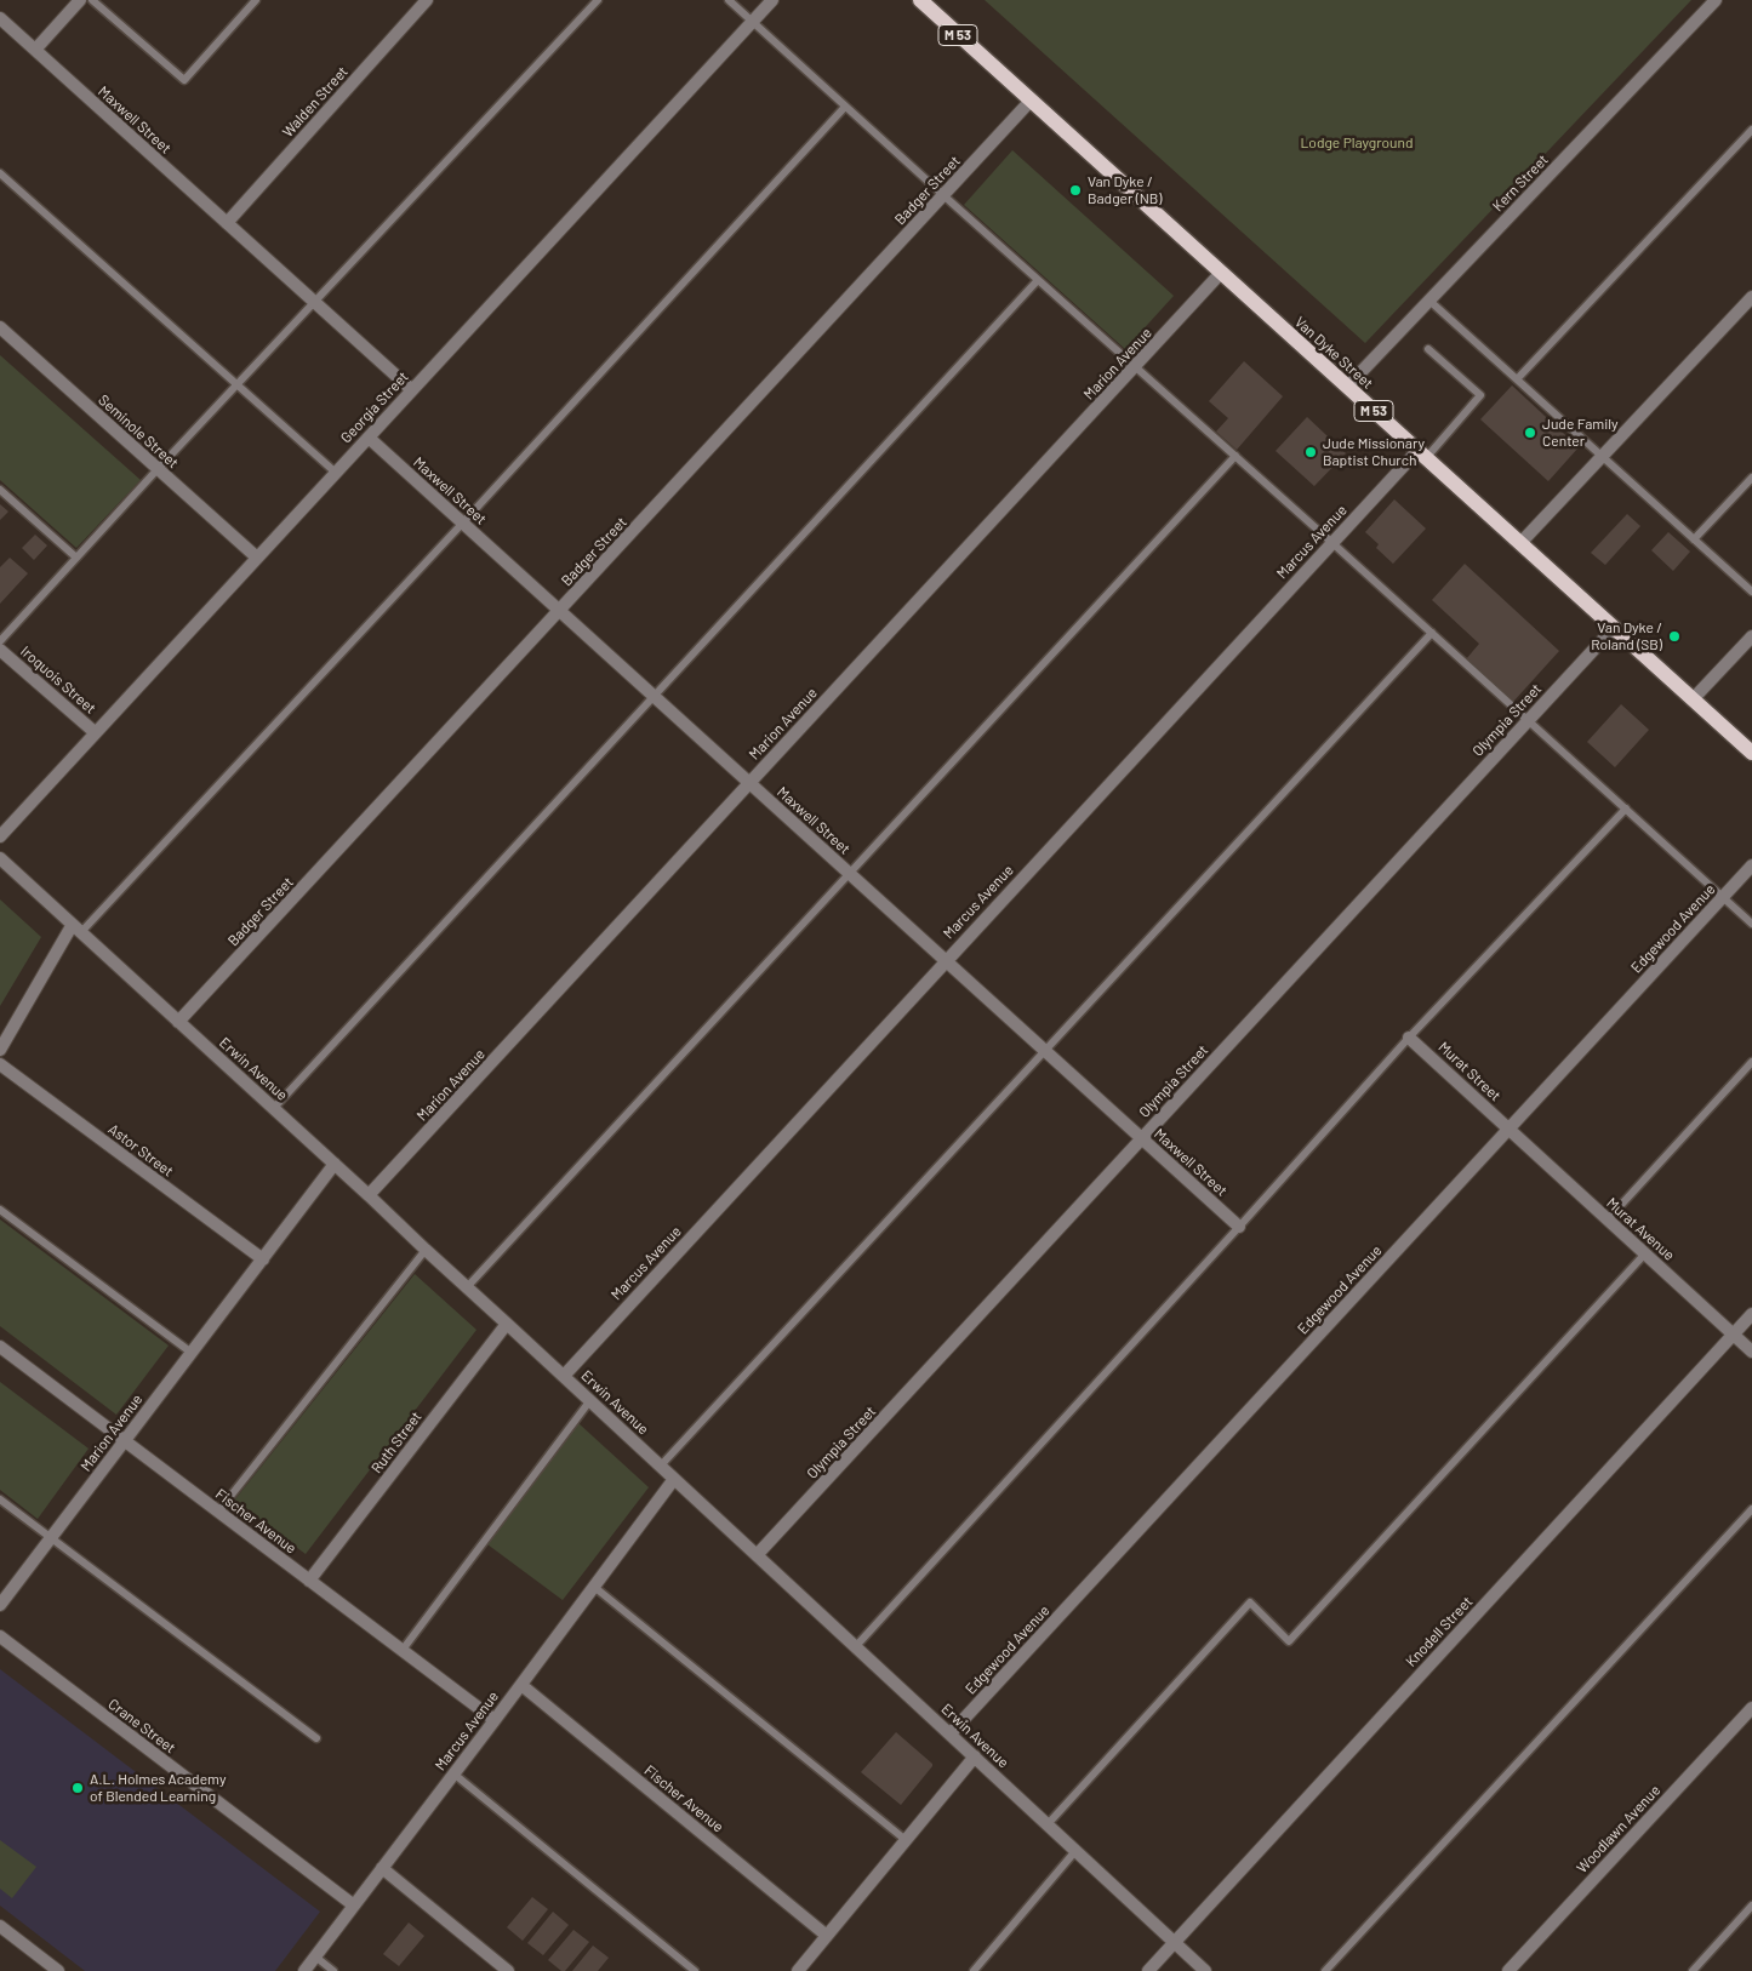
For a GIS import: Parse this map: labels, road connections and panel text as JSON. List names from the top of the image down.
{
  "streets": {
    "main road": ["M 53", "Van Dyke Street"],
    "street": [
      "Walden Street",
      "Maxwell Street",
      "Kern Street",
      "Badger Street",
      "Marion Avenue",
      "Georgia Street",
      "Seminole Street",
      "Marcus Avenue",
      "Iroquois Street",
      "Olympia Street",
      "Edgewood Avenue",
      "Erwin Avenue",
      "Murat Street",
      "Astor Street",
      "Murat Avenue",
      "Ruth Street",
      "Fischer Avenue",
      "Knodell Street",
      "Crane Street",
      "Woodlawn Avenue"
    ]
  },
  "crossings": [
    ["Walden Street", "Maxwell Street"],
    ["Maxwell Street", "Badger Street"],
    ["Maxwell Street", "Marion Avenue"],
    ["Maxwell Street", "Georgia Street"],
    ["Maxwell Street", "Marcus Avenue"],
    ["Maxwell Street", "Olympia Street"],
    ["Kern Street", "Van Dyke Street"],
    ["Badger Street", "Van Dyke Street"],
    ["Badger Street", "Erwin Avenue"],
    ["Van Dyke Street", "Marion Avenue"],
    ["Van Dyke Street", "Marcus Avenue"],
    ["Van Dyke Street", "Olympia Street"],
    ["Marion Avenue", "Erwin Avenue"],
    ["Marion Avenue", "Astor Street"],
    ["Marion Avenue", "Fischer Avenue"],
    ["Georgia Street", "Seminole Street"],
    ["Georgia Street", "Iroquois Street"],
    ["Marcus Avenue", "Erwin Avenue"],
    ["Marcus Avenue", "Fischer Avenue"],
    ["Marcus Avenue", "Crane Street"],
    ["Olympia Street", "Erwin Avenue"],
    ["Edgewood Avenue", "Erwin Avenue"],
    ["Edgewood Avenue", "Murat Street"],
    ["Edgewood Avenue", "Murat Avenue"],
    ["Erwin Avenue", "Ruth Street"],
    ["Erwin Avenue", "Knodell Street"],
    ["Murat Street", "Murat Avenue"],
    ["Murat Avenue", "Knodell Street"],
    ["Ruth Street", "Fischer Avenue"]
  ],
  "parks": ["Lodge Playground"],
  "places": [
    "Van Dyke / Badger (NB)",
    "Jude Family Center",
    "Jude Missionary Baptist Church",
    "Van Dyke / Roland (SB)",
    "A.L. Holmes Academy of Blended Learning"
  ]
}
